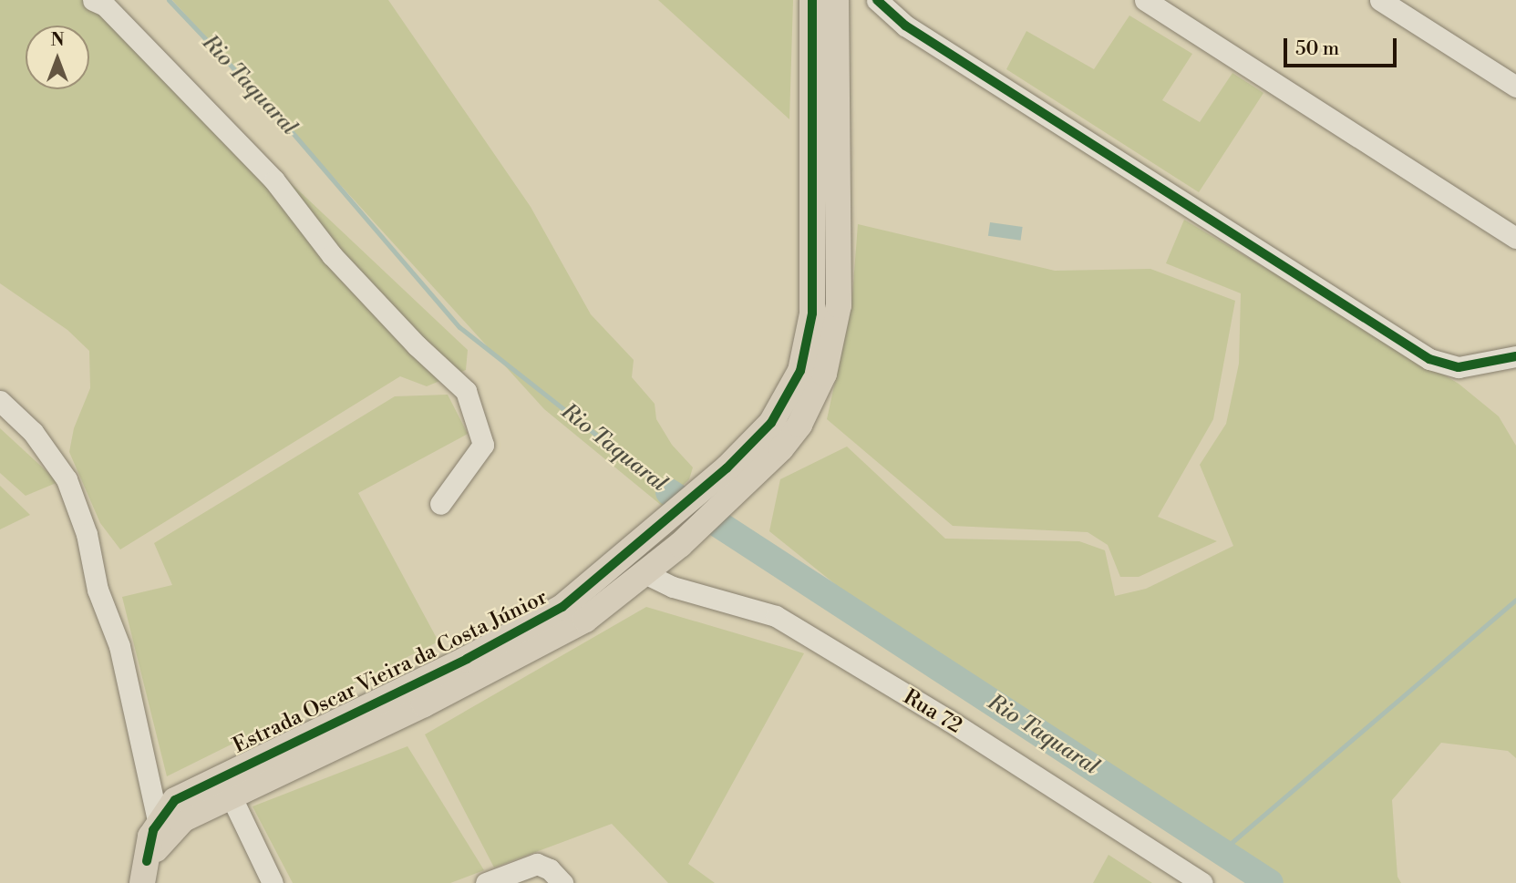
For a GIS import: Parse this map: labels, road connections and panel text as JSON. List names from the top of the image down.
{
  "streets": {
    "main road": ["Estrada Oscar Vieira da Costa Júnior"],
    "street": ["Rua 72"]
  },
  "crossings": [
    ["Estrada Oscar Vieira da Costa Júnior", "Rua 72"]
  ],
  "water": ["Rio Taquaral"],
  "scale_bar": "50 m",
  "north": "top"
}
